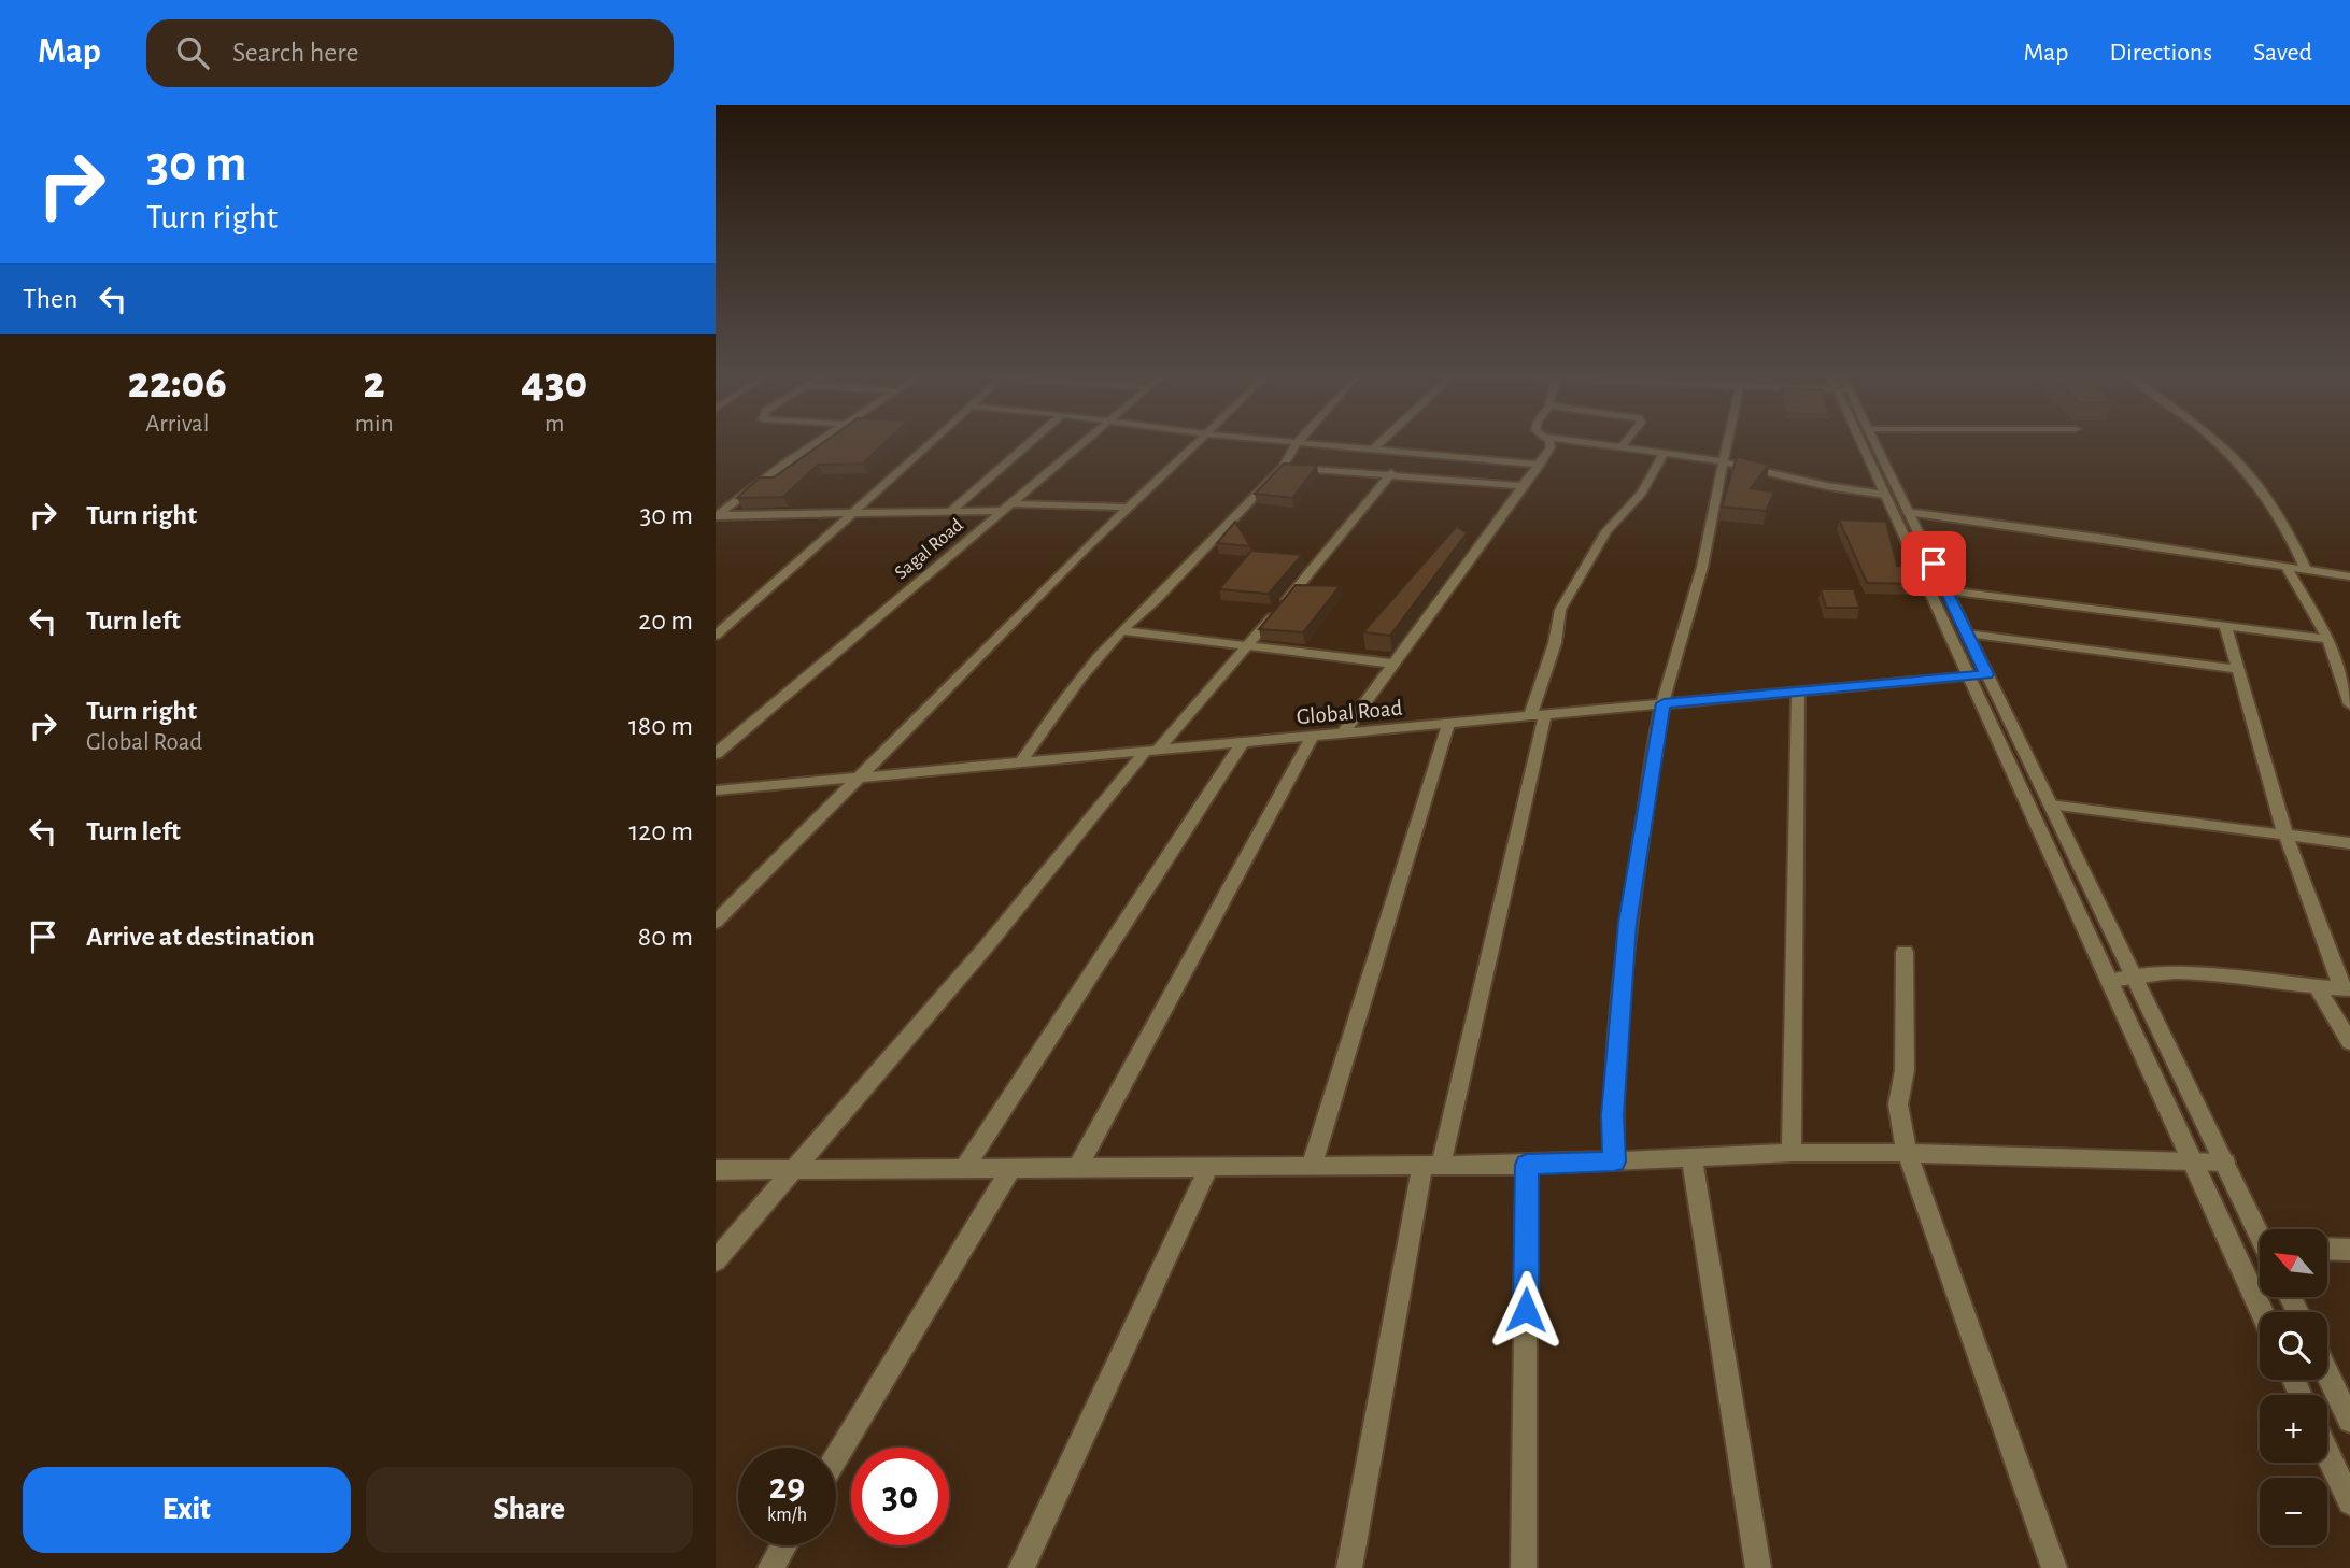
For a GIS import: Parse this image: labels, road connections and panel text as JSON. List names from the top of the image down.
{
  "streets": {
    "street": ["Sagal Road", "Global Road"]
  },
  "north": "top left",
  "page": {
    "header": "Map",
    "search": "Search here",
    "nav": ["Map", "Directions", "Saved"],
    "turn": ["30 m", "Turn right"],
    "then": "Then",
    "eta": [
      "22:06",
      "Arrival",
      "2",
      "min",
      "430",
      "m"
    ],
    "list": [
      {
        "name": "Turn right",
        "value": "30 m"
      },
      {
        "name": "Turn left",
        "value": "20 m"
      },
      {
        "name": "Turn right",
        "note": "Global Road",
        "value": "180 m"
      },
      {
        "name": "Turn left",
        "value": "120 m"
      },
      {
        "name": "Arrive at destination",
        "value": "80 m"
      }
    ],
    "map_buttons": ["+", "−"],
    "speed": "29 km/h",
    "limit": "30",
    "buttons": ["Exit", "Share"]
  }
}
